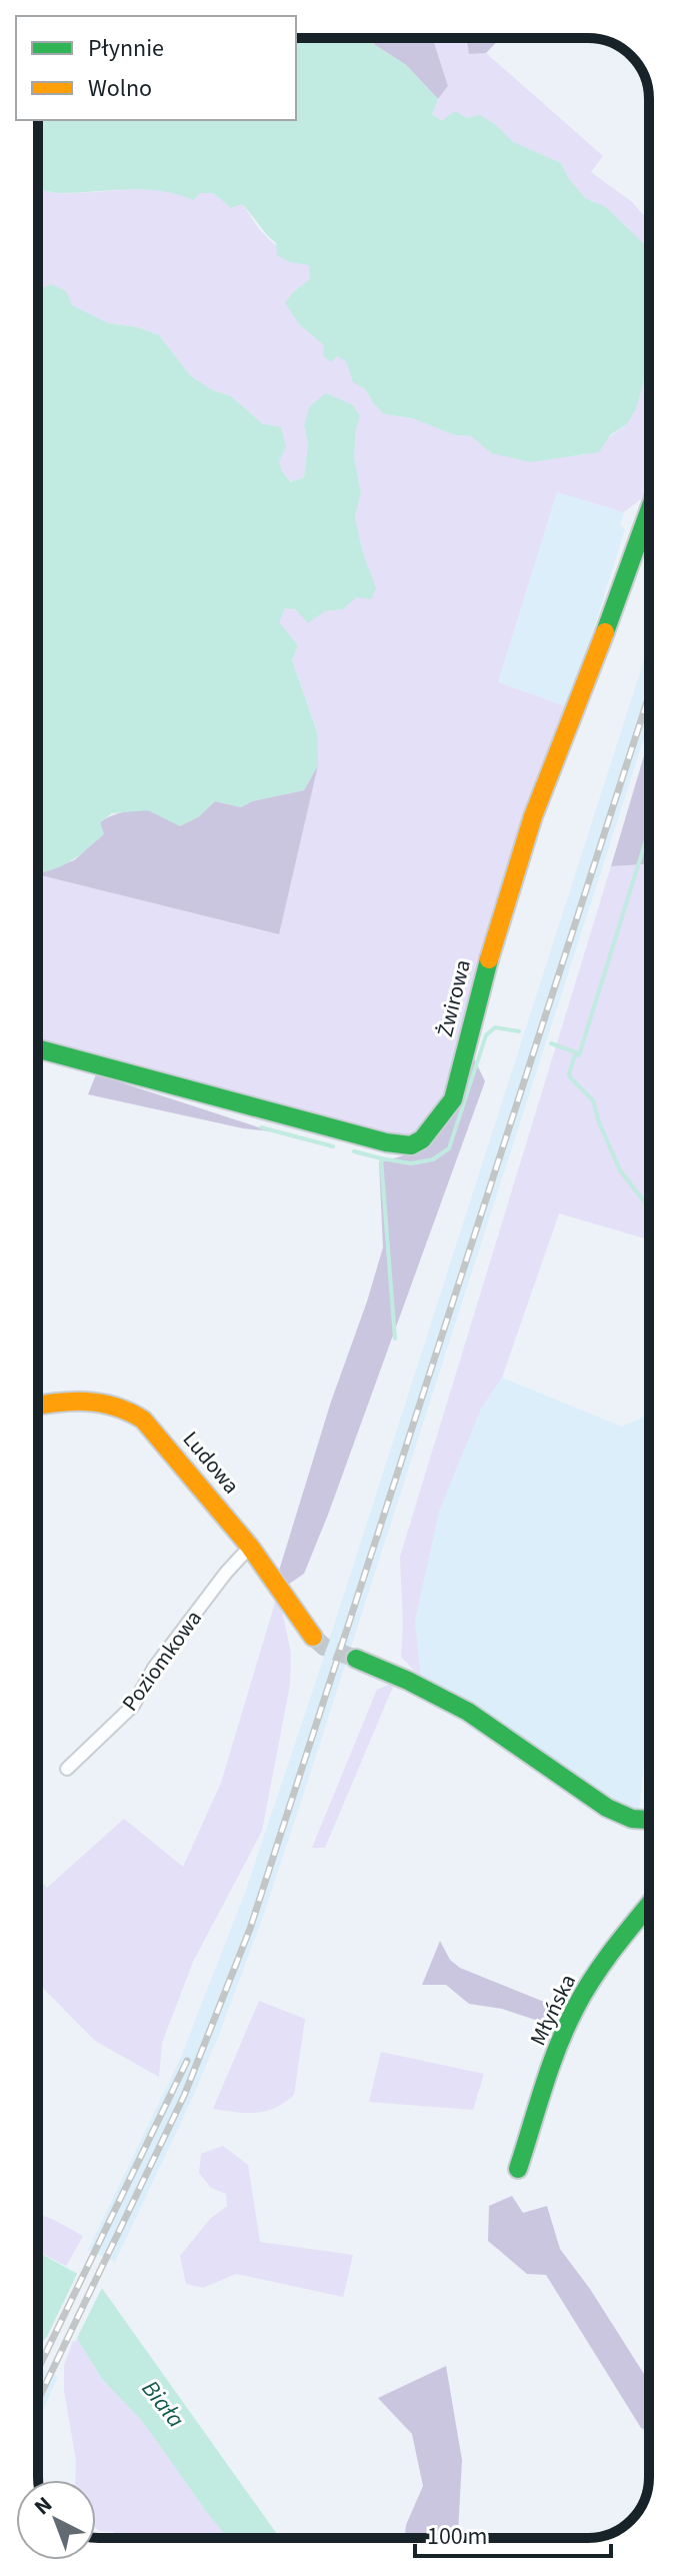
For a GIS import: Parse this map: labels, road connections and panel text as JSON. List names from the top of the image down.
{
  "streets": {
    "street": [
      "Żwirowa",
      "Ludowa",
      "Poziomkowa",
      "Młyńska"
    ]
  },
  "crossings": [
    ["Ludowa", "Poziomkowa"]
  ],
  "water": ["Biała"],
  "legend": ["Płynnie", "Wolno"],
  "scale_bar": "100 m",
  "north": "top left"
}
